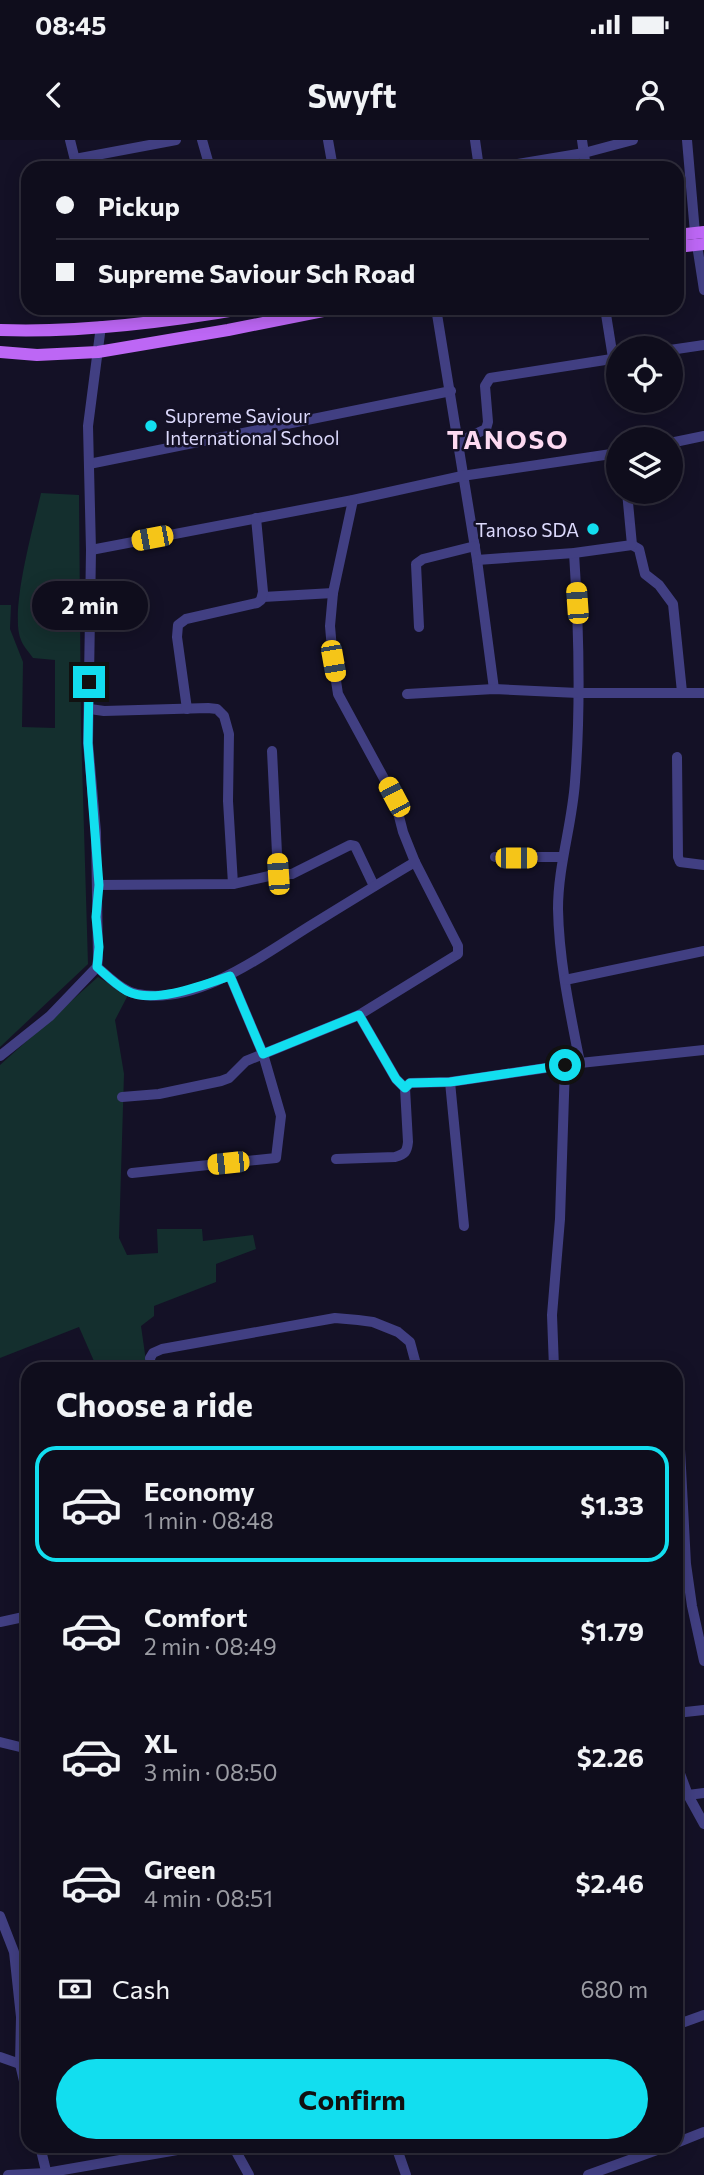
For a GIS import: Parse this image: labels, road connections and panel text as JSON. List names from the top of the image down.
{
  "districts": ["TANOSO"],
  "places": ["Supreme Saviour International School", "Tanoso SDA"],
  "page": {
    "status": "08:45",
    "header": "Swyft",
    "banner": ["Pickup", "Supreme Saviour Sch Road"],
    "bubble": "2 min",
    "heading": "Choose a ride",
    "list": [
      {
        "name": "Economy",
        "note": "1 min · 08:48",
        "value": "$1.33"
      },
      {
        "name": "Comfort",
        "note": "2 min · 08:49",
        "value": "$1.79"
      },
      {
        "name": "XL",
        "note": "3 min · 08:50",
        "value": "$2.26"
      },
      {
        "name": "Green",
        "note": "4 min · 08:51",
        "value": "$2.46"
      }
    ],
    "pay": ["Cash", "680 m"],
    "buttons": "Confirm"
  }
}
